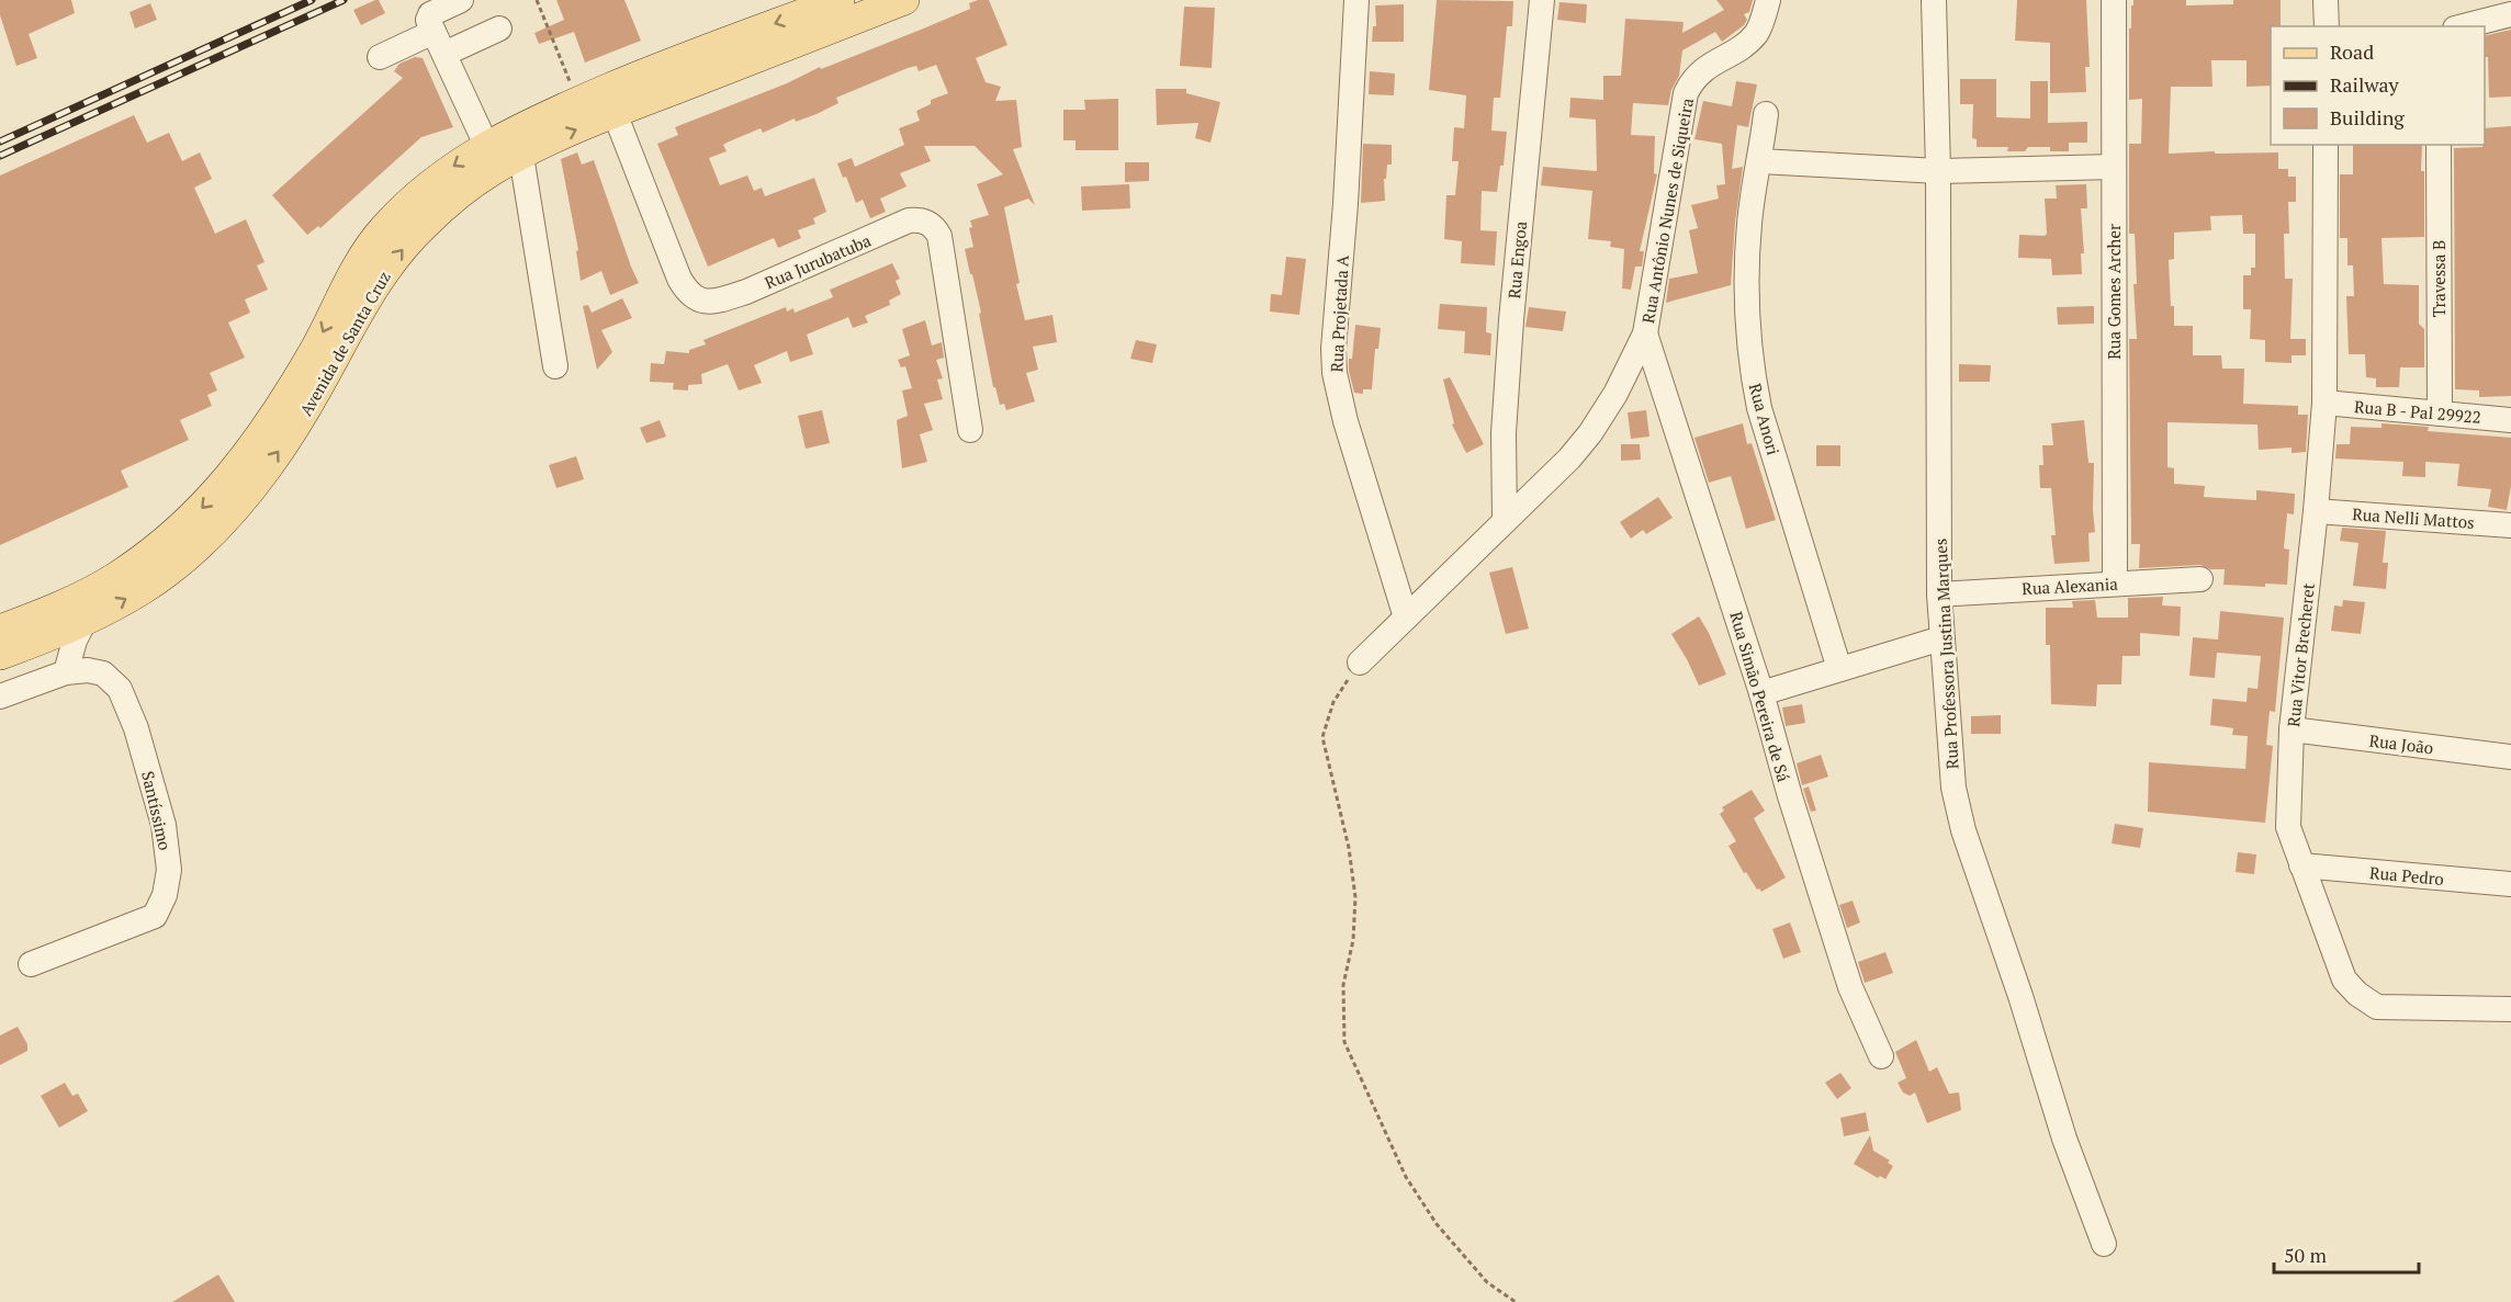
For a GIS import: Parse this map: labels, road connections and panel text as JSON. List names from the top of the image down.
{
  "streets": {
    "main road": ["Avenida de Santa Cruz"],
    "street": [
      "Rua Antônio Nunes de Siqueira",
      "Rua Engoa",
      "Rua Jurubatuba",
      "Travessa B",
      "Rua Gomes Archer",
      "Rua Projetada A",
      "Rua B - Pal 29922",
      "Rua Anori",
      "Rua Nelli Mattos",
      "Rua Alexania",
      "Rua Professora Justina Marques",
      "Rua Vitor Brecheret",
      "Rua Simão Pereira de Sá",
      "Rua João",
      "Santíssimo",
      "Rua Pedro"
    ]
  },
  "crossings": [
    ["Rua Antônio Nunes de Siqueira", "Rua Engoa"],
    ["Rua Antônio Nunes de Siqueira", "Rua Projetada A"],
    ["Rua Antônio Nunes de Siqueira", "Rua Simão Pereira de Sá"],
    ["Rua Jurubatuba", "Avenida de Santa Cruz"],
    ["Travessa B", "Rua B - Pal 29922"],
    ["Rua Gomes Archer", "Rua Alexania"],
    ["Rua B - Pal 29922", "Rua Vitor Brecheret"],
    ["Rua Nelli Mattos", "Rua Vitor Brecheret"],
    ["Rua Alexania", "Rua Professora Justina Marques"],
    ["Rua Vitor Brecheret", "Rua João"],
    ["Rua Vitor Brecheret", "Rua Pedro"]
  ],
  "legend": ["Road", "Railway", "Building"],
  "scale_bar": "50 m"
}
